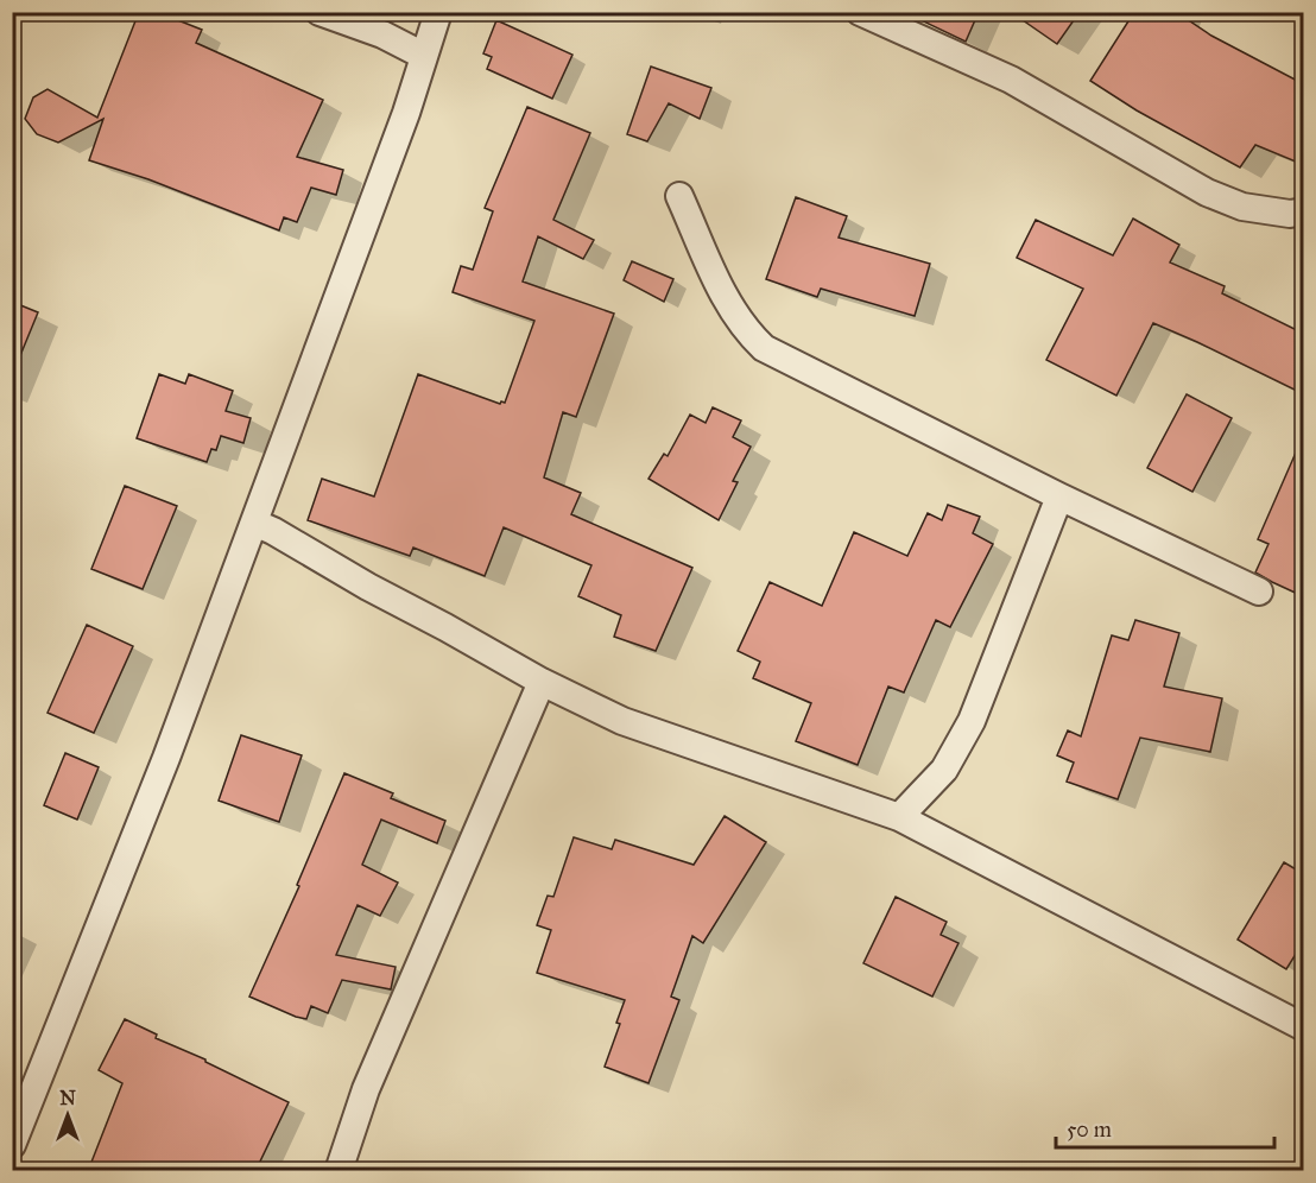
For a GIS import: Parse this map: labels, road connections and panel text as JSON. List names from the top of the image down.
{
  "scale_bar": "50 m",
  "north": "top"
}
